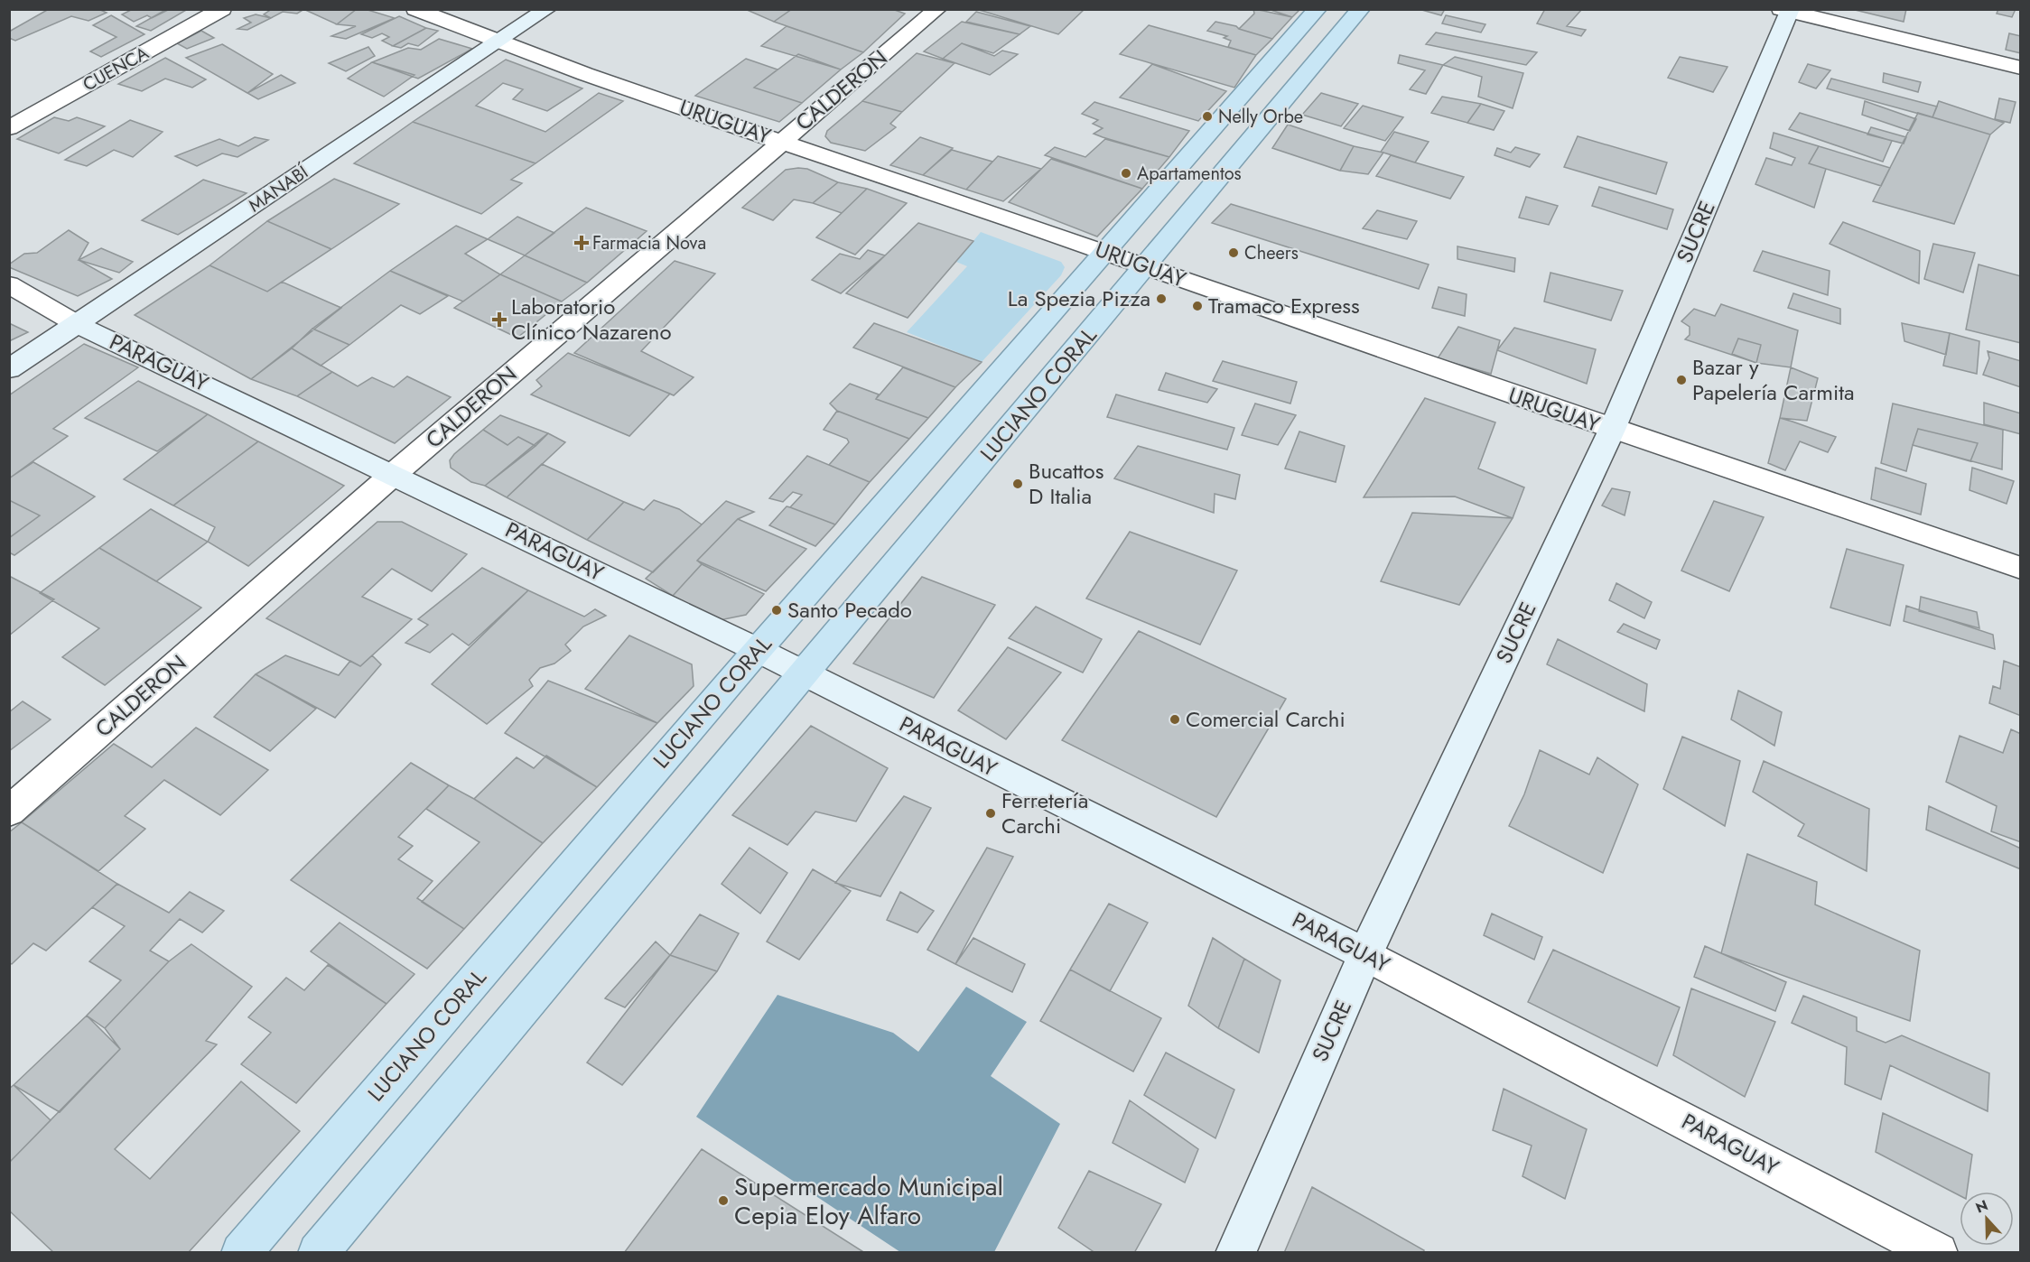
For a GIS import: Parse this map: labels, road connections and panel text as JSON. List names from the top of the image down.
{
  "streets": {
    "main road": ["LUCIANO CORAL"],
    "street": [
      "CUENCA",
      "CALDERON",
      "URUGUAY",
      "MANABÍ",
      "SUCRE",
      "PARAGUAY"
    ]
  },
  "crossings": [
    ["CALDERON", "URUGUAY"],
    ["CALDERON", "PARAGUAY"],
    ["URUGUAY", "MANABÍ"],
    ["URUGUAY", "SUCRE"],
    ["URUGUAY", "LUCIANO CORAL"],
    ["MANABÍ", "PARAGUAY"],
    ["SUCRE", "PARAGUAY"],
    ["PARAGUAY", "LUCIANO CORAL"]
  ],
  "places": {
    "other": [
      "Nelly Orbe",
      "Apartamentos",
      "Cheers",
      "La Spezia Pizza",
      "Tramaco Express",
      "Bazar y Papelería Carmita",
      "Bucattos D Italia",
      "Santo Pecado",
      "Comercial Carchi",
      "Ferretería Carchi",
      "Supermercado Municipal Cepia Eloy Alfaro"
    ],
    "health": ["Farmacia Nova", "Laboratorio Clínico Nazareno"]
  },
  "north": "top"
}
